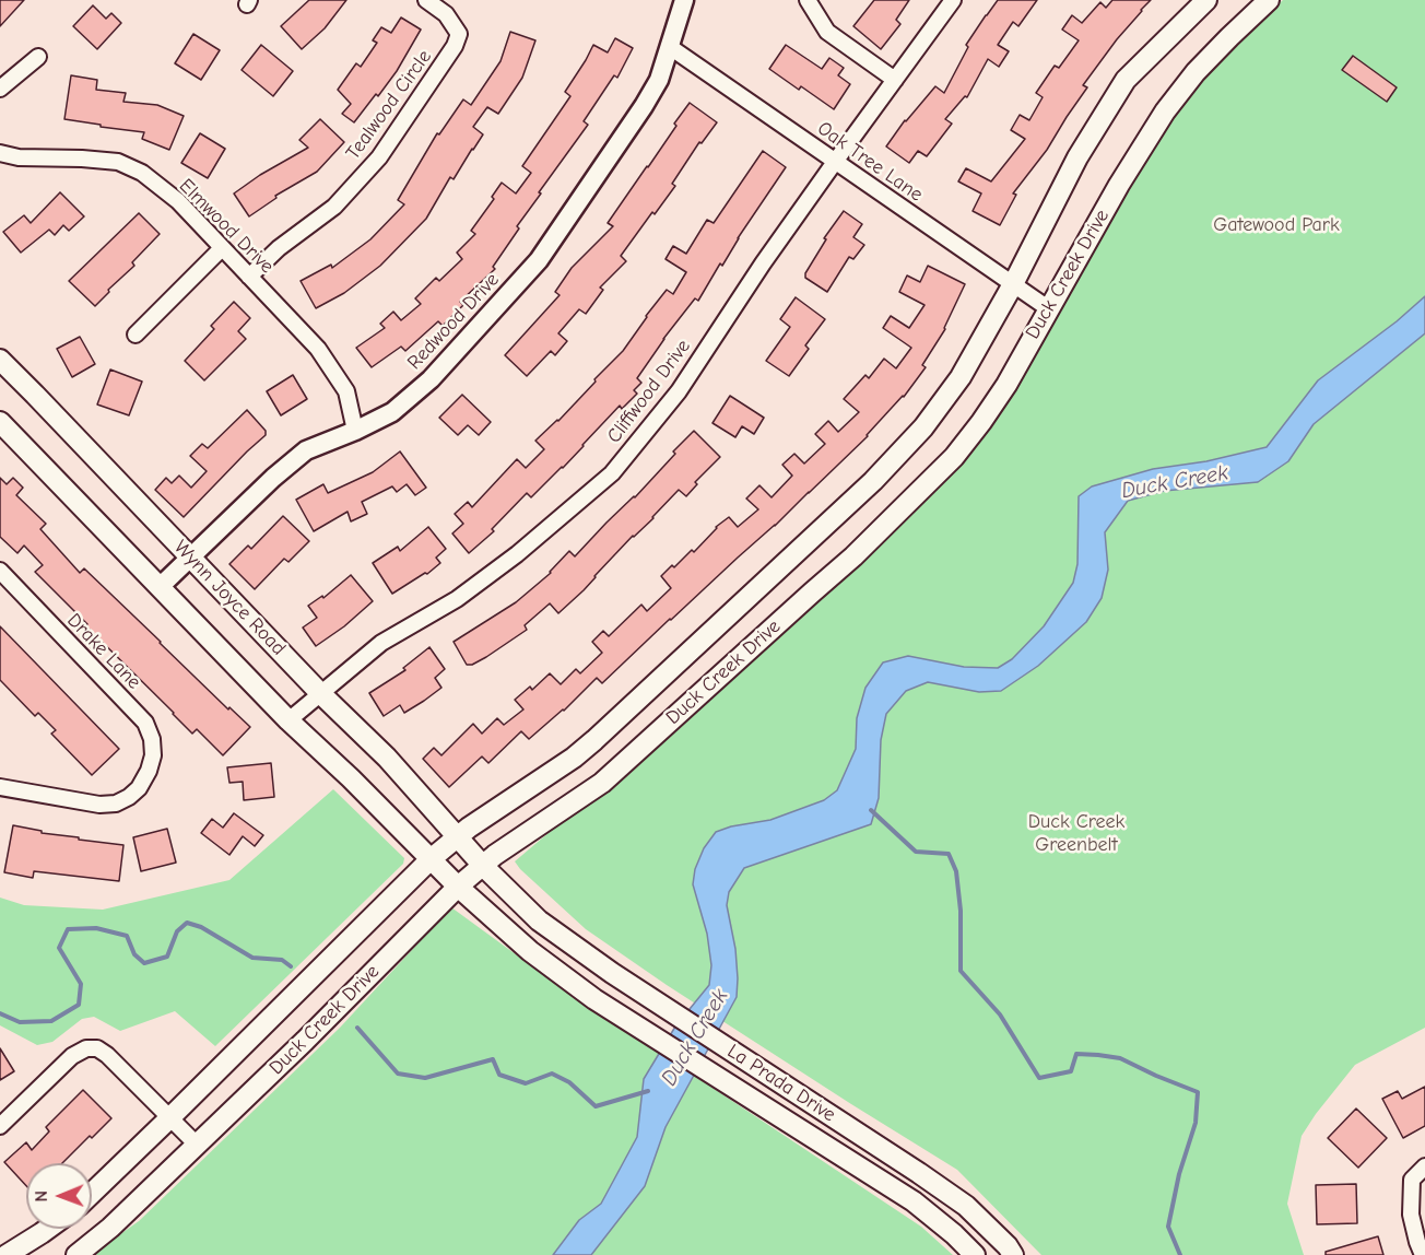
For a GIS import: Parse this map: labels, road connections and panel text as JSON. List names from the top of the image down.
{
  "streets": {
    "main road": ["Duck Creek Drive", "Wynn Joyce Road", "La Prada Drive"],
    "street": [
      "Tealwood Circle",
      "Oak Tree Lane",
      "Elmwood Drive",
      "Redwood Drive",
      "Cliffwood Drive",
      "Drake Lane"
    ]
  },
  "crossings": [
    ["Tealwood Circle", "Elmwood Drive"],
    ["Oak Tree Lane", "Duck Creek Drive"],
    ["Oak Tree Lane", "Redwood Drive"],
    ["Oak Tree Lane", "Cliffwood Drive"],
    ["Elmwood Drive", "Redwood Drive"],
    ["Duck Creek Drive", "Wynn Joyce Road"],
    ["Duck Creek Drive", "La Prada Drive"],
    ["Redwood Drive", "Wynn Joyce Road"],
    ["Cliffwood Drive", "Wynn Joyce Road"],
    ["Wynn Joyce Road", "La Prada Drive"]
  ],
  "water": ["Duck Creek"],
  "parks": ["Gatewood Park", "Duck Creek Greenbelt"],
  "north": "left"
}
